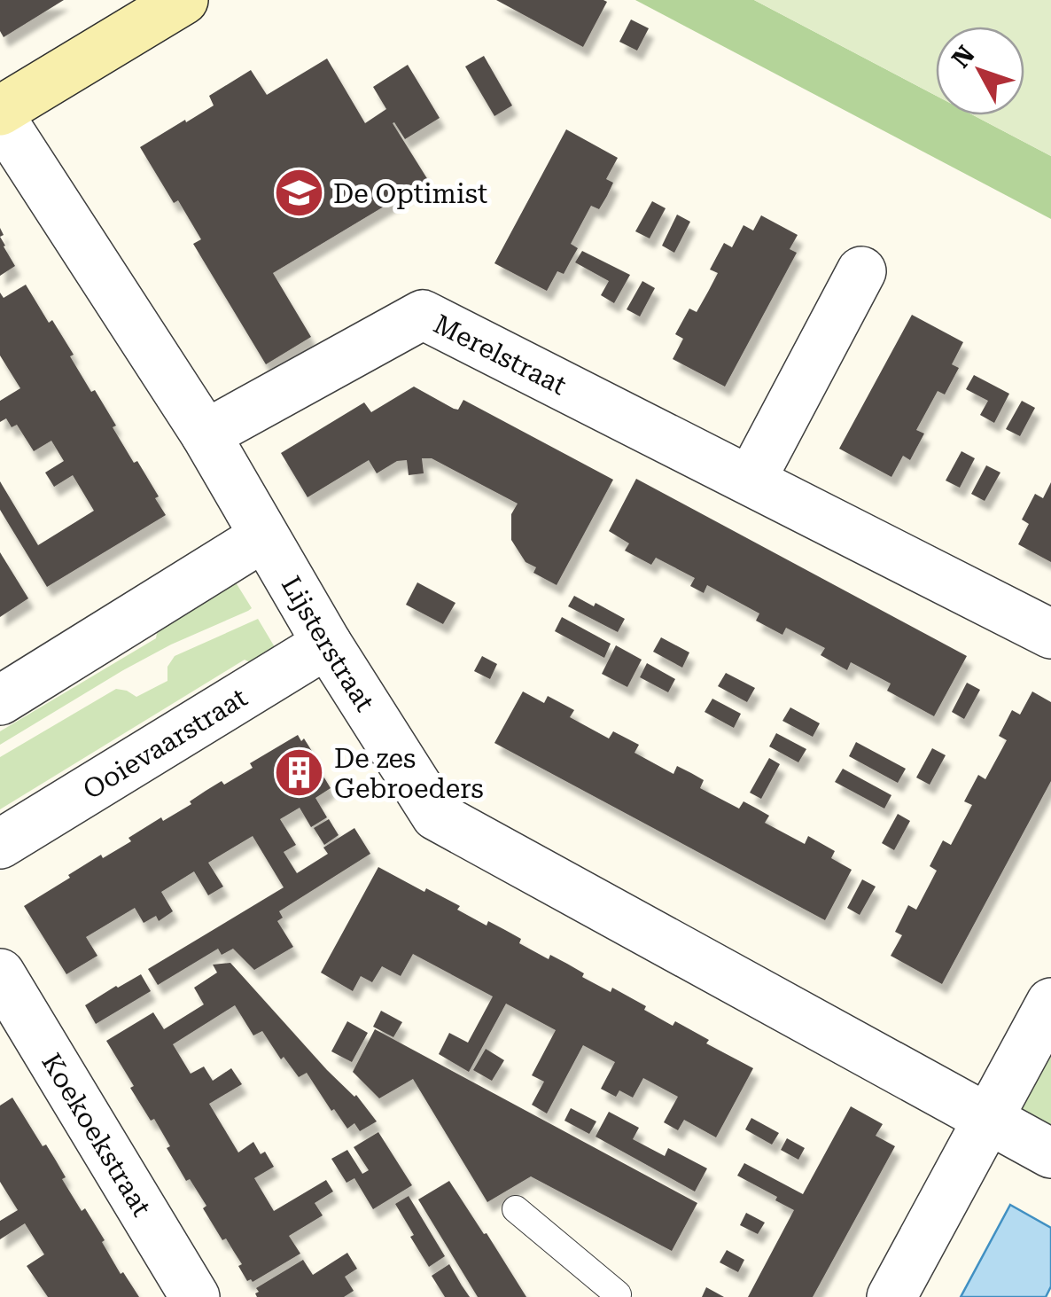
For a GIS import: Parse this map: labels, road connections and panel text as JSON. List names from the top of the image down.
{
  "streets": {
    "street": [
      "Merelstraat",
      "Lijsterstraat",
      "Ooievaarstraat",
      "Koekoekstraat"
    ]
  },
  "crossings": [
    ["Merelstraat", "Lijsterstraat"],
    ["Lijsterstraat", "Ooievaarstraat"]
  ],
  "places": {
    "school or university": ["De Optimist"],
    "building": ["De zes Gebroeders"]
  },
  "north": "top left"
}
